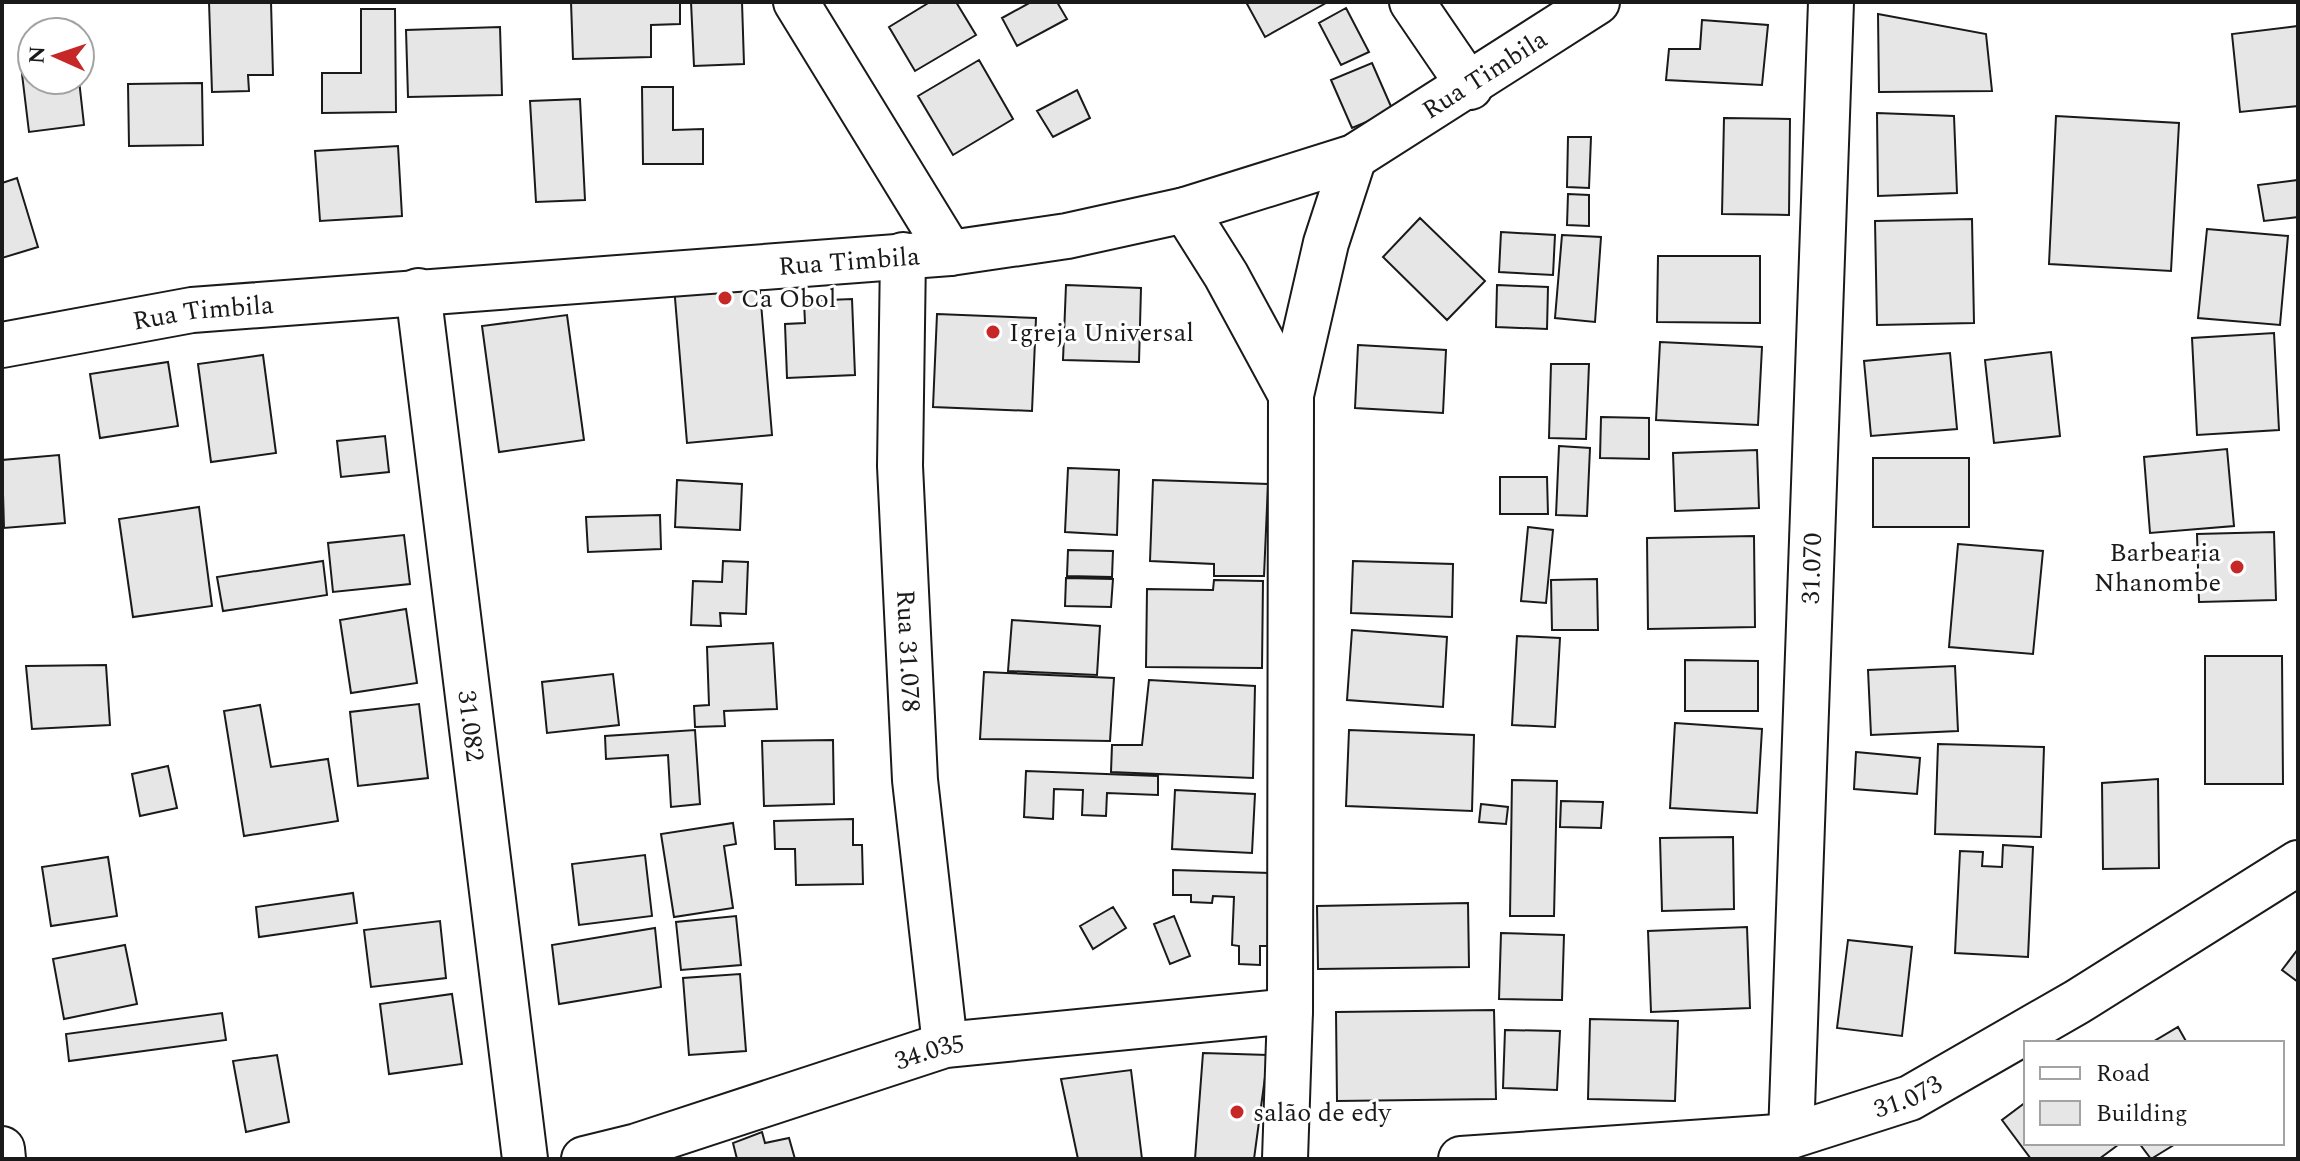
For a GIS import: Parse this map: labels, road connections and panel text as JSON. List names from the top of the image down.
{
  "streets": {
    "street": [
      "Rua Timbila",
      "31.070",
      "Rua 31.078",
      "31.082",
      "34.035",
      "31.073"
    ]
  },
  "crossings": [
    ["Rua Timbila", "Rua 31.078"],
    ["Rua Timbila", "31.082"],
    ["31.070", "31.073"],
    ["Rua 31.078", "34.035"]
  ],
  "places": [
    "Ca Obol",
    "Igreja Universal",
    "Barbearia Nhanombe",
    "salão de edy"
  ],
  "legend": ["Road", "Building"],
  "north": "left"
}
